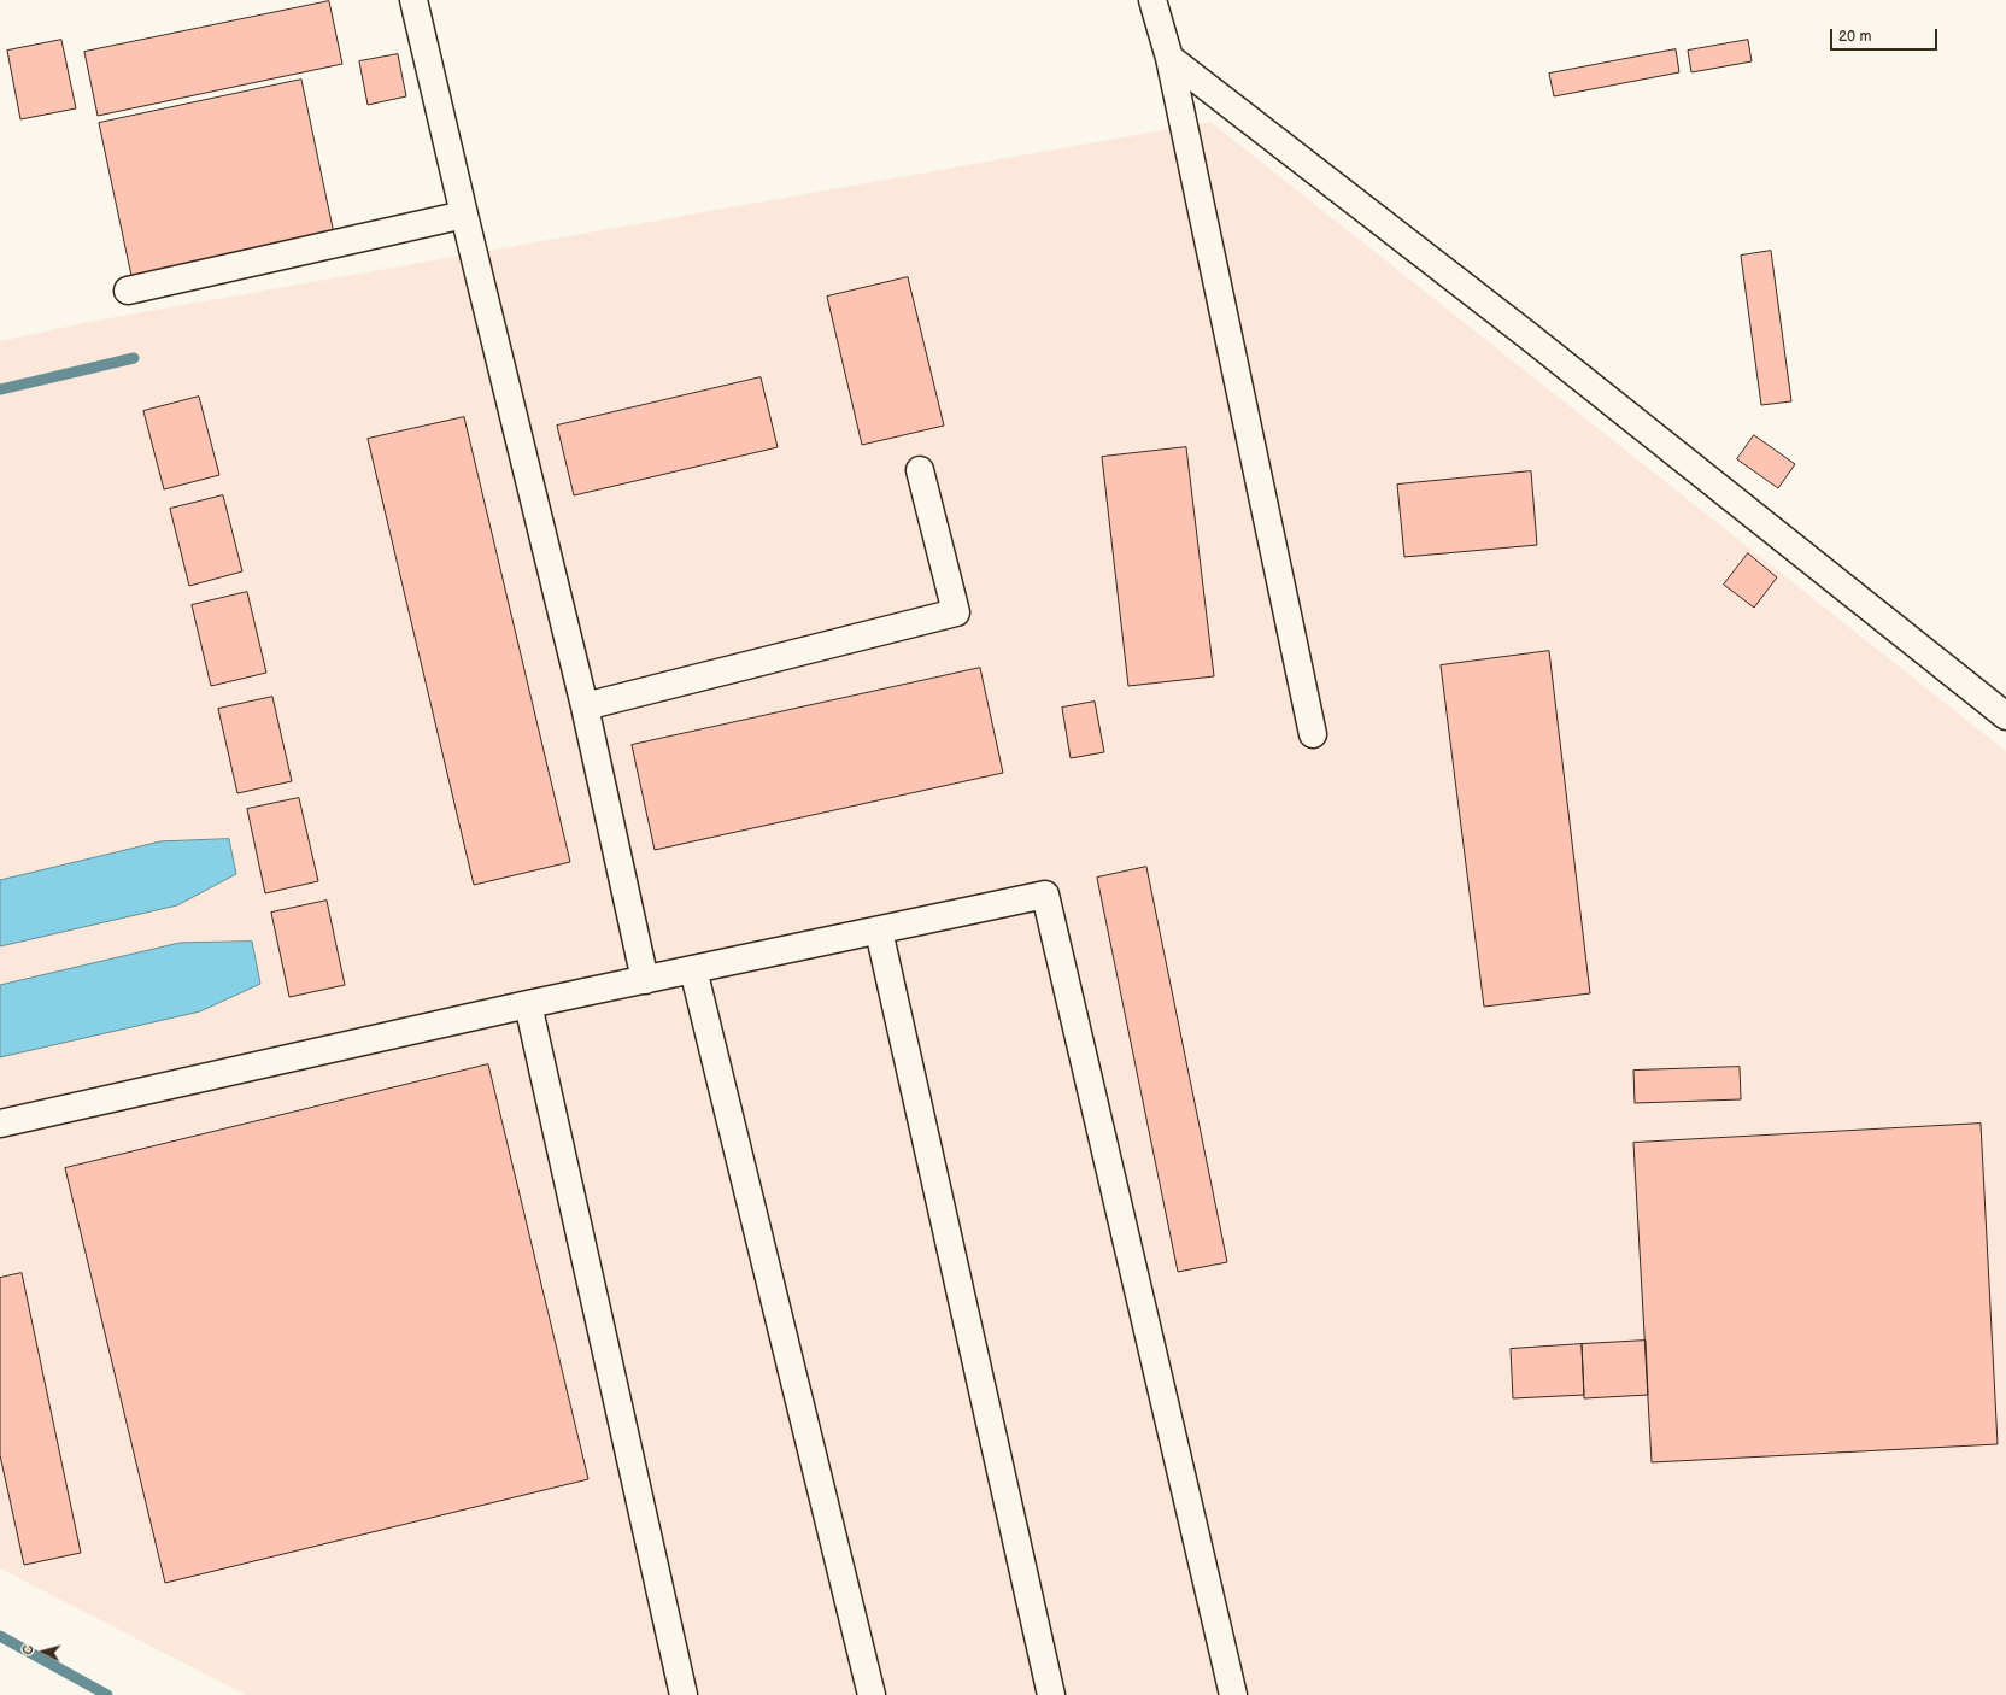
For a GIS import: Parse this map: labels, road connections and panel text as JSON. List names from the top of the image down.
{
  "scale_bar": "20 m",
  "north": "left"
}
